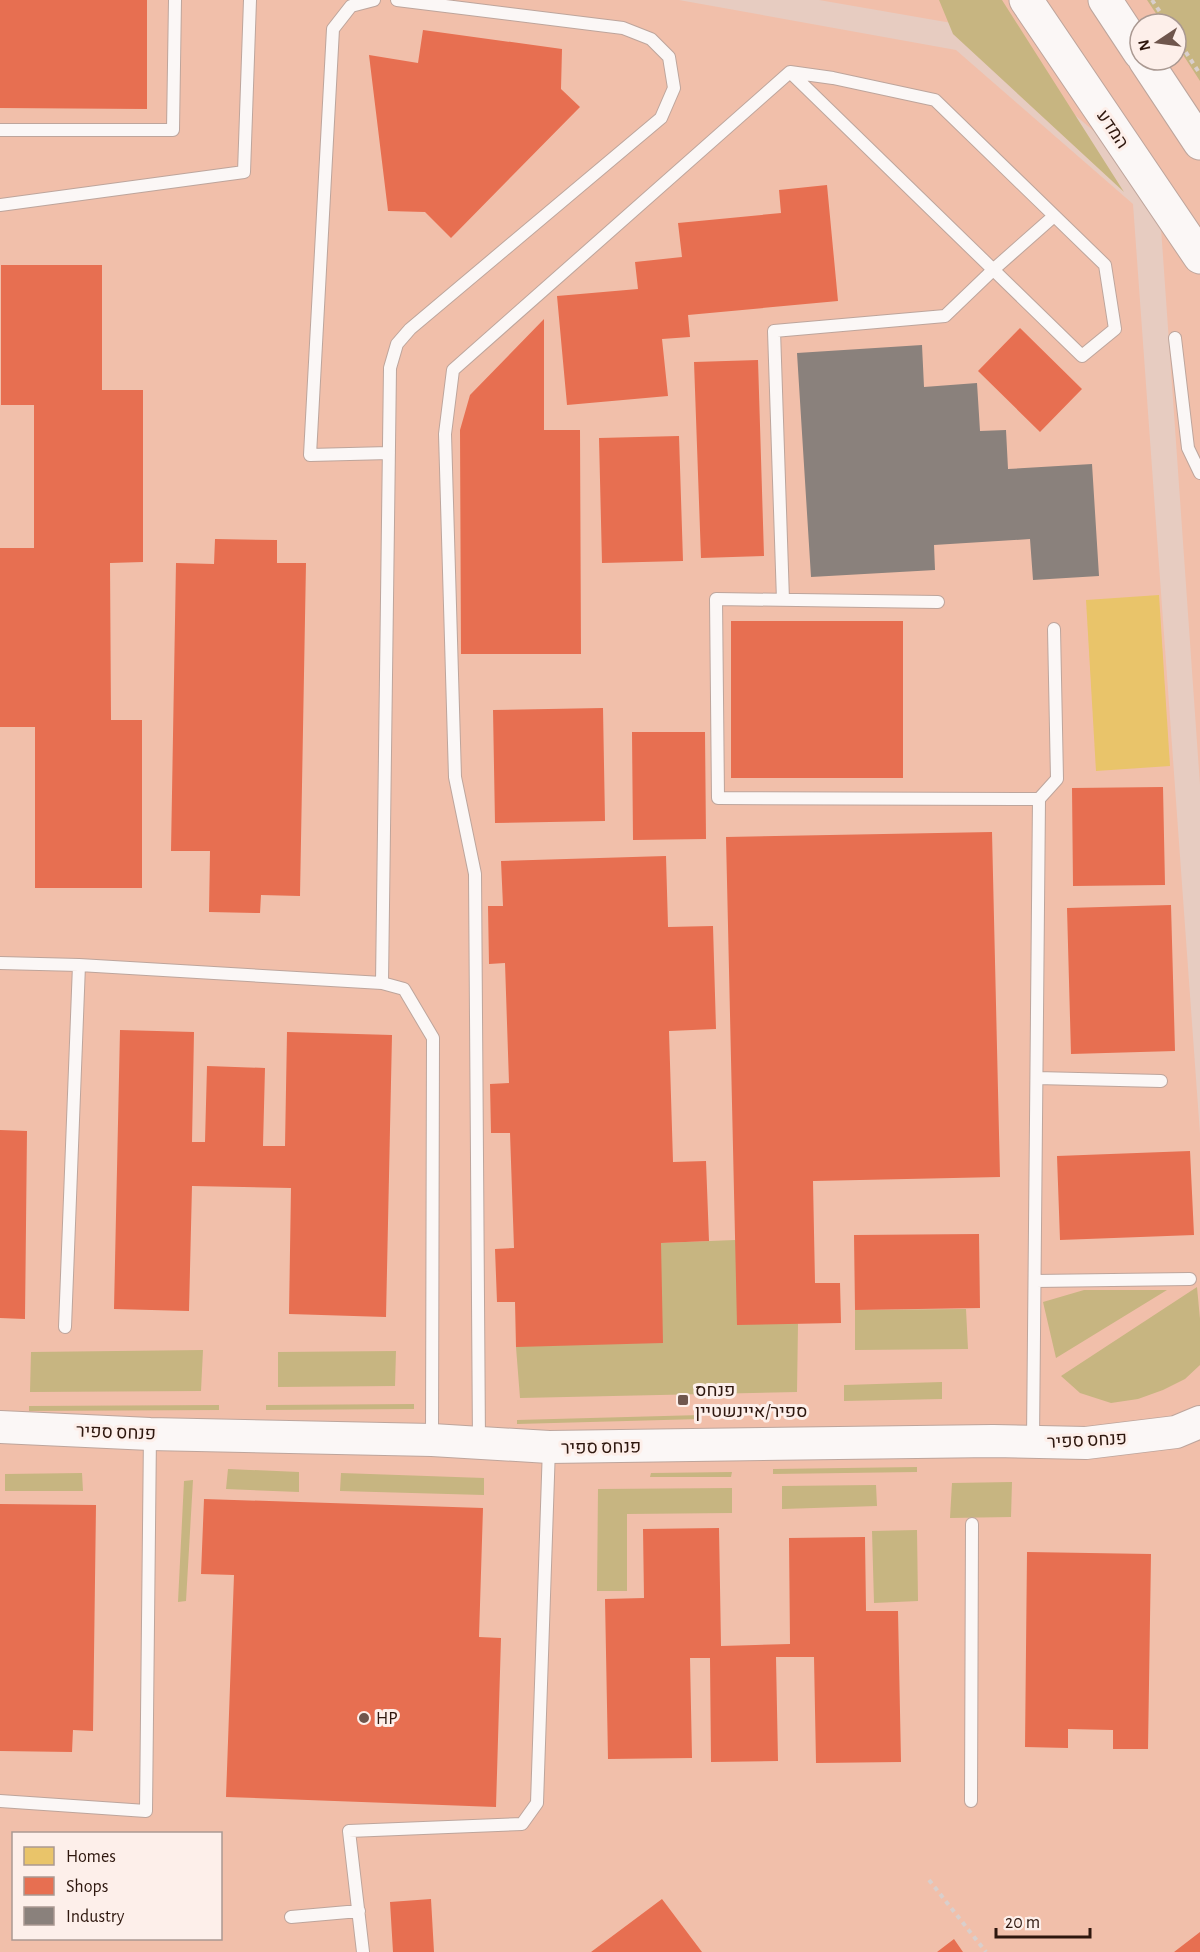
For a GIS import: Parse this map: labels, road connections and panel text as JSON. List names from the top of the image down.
{
  "streets": {
    "main road": ["המדע"],
    "street": ["פנחס ספיר"]
  },
  "places": {
    "transit": ["פנחס ספיר/איינשטיין"],
    "other": ["HP"]
  },
  "legend": ["Homes", "Shops", "Industry"],
  "scale_bar": "20 m",
  "north": "left"
}
